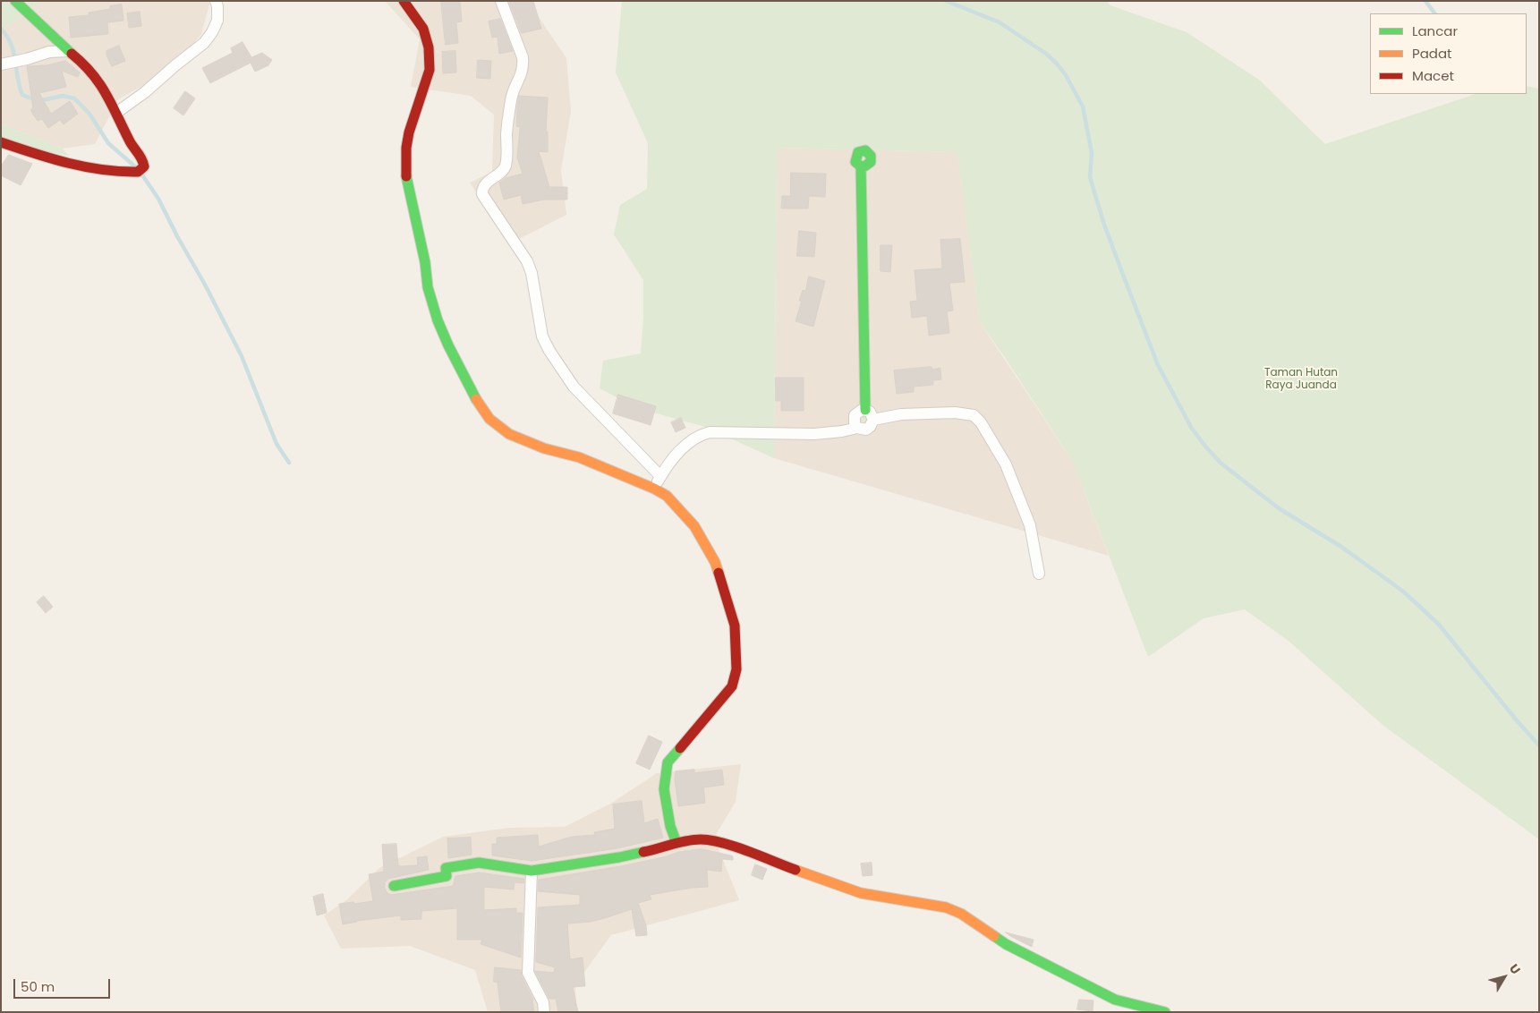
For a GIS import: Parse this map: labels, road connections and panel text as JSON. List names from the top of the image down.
{
  "parks": ["Taman Hutan Raya Juanda"],
  "legend": ["Lancar", "Padat", "Macet"],
  "scale_bar": "50 m",
  "north": "top right"
}
